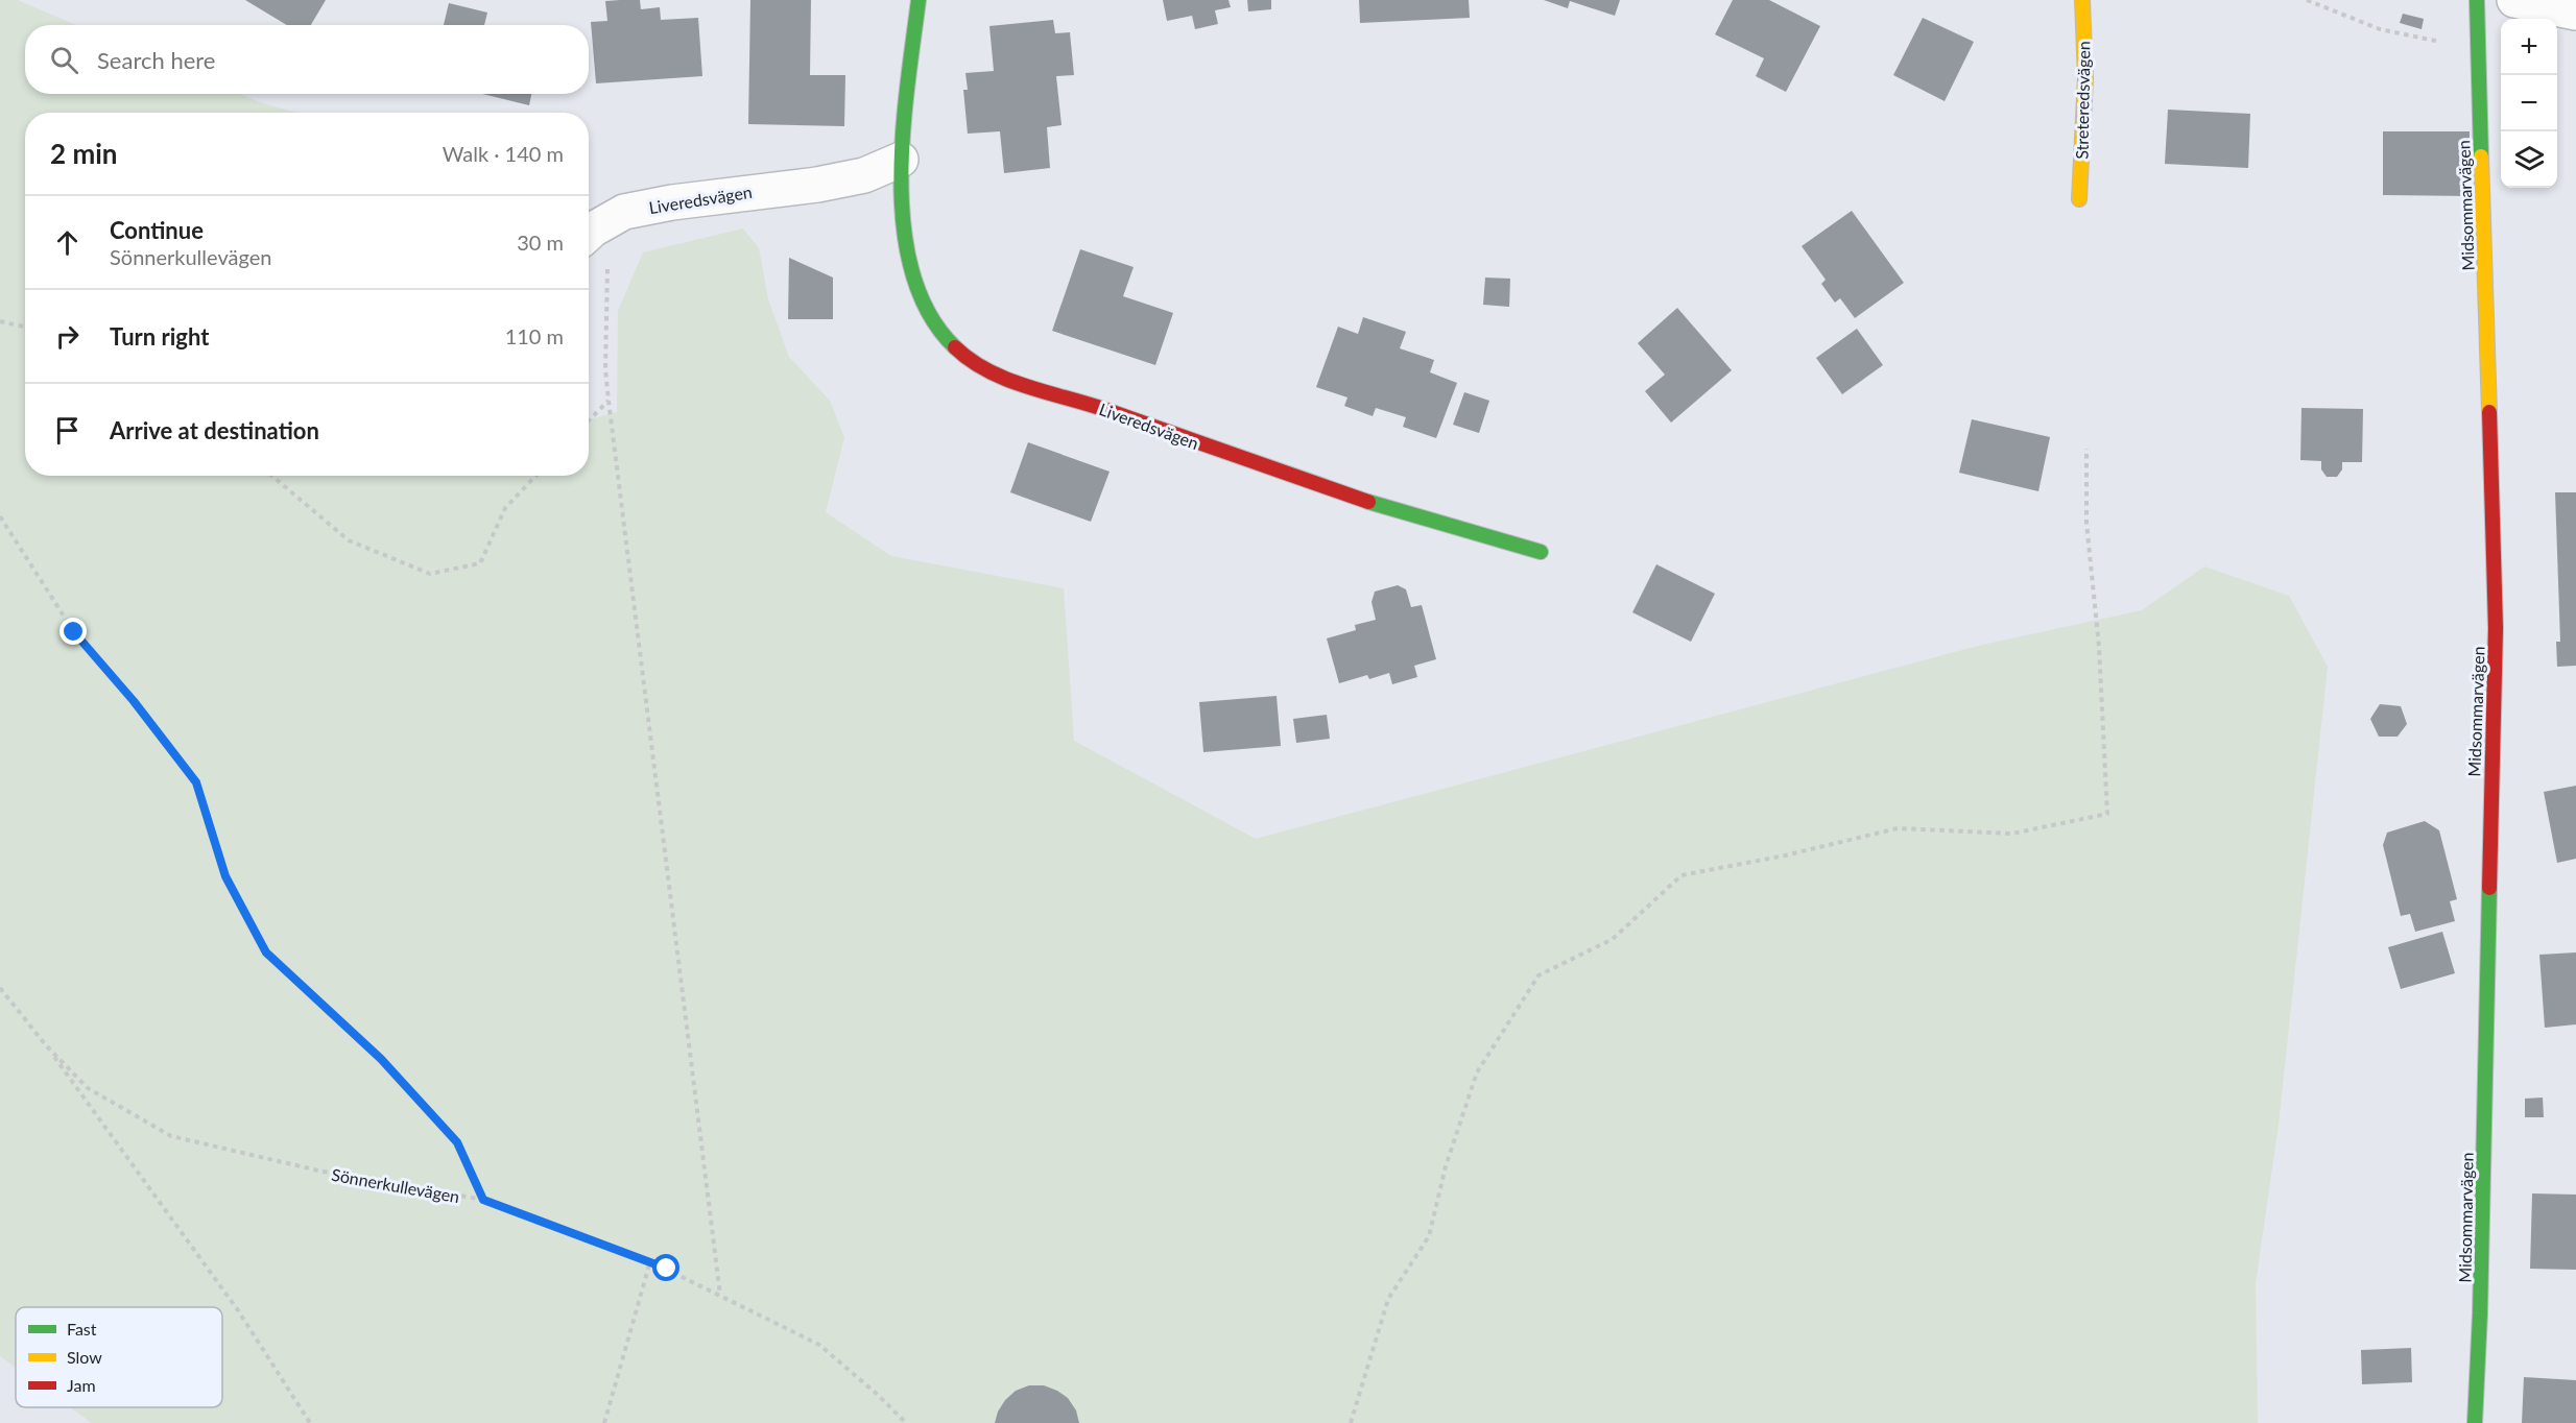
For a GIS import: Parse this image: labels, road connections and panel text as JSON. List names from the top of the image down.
{
  "streets": {
    "street": ["Streteredsvägen", "Liveredsvägen", "Midsommarvägen"],
    "path": ["Sönnerkullevägen"]
  },
  "legend": ["Fast", "Slow", "Jam"],
  "page": {
    "map_buttons": ["+", "−"],
    "search": "Search here",
    "heading": ["2 min", "Walk · 140 m"],
    "list": [
      ["Continue", "Sönnerkullevägen", "30 m"],
      ["Turn right", "110 m"],
      "Arrive at destination"
    ]
  }
}
